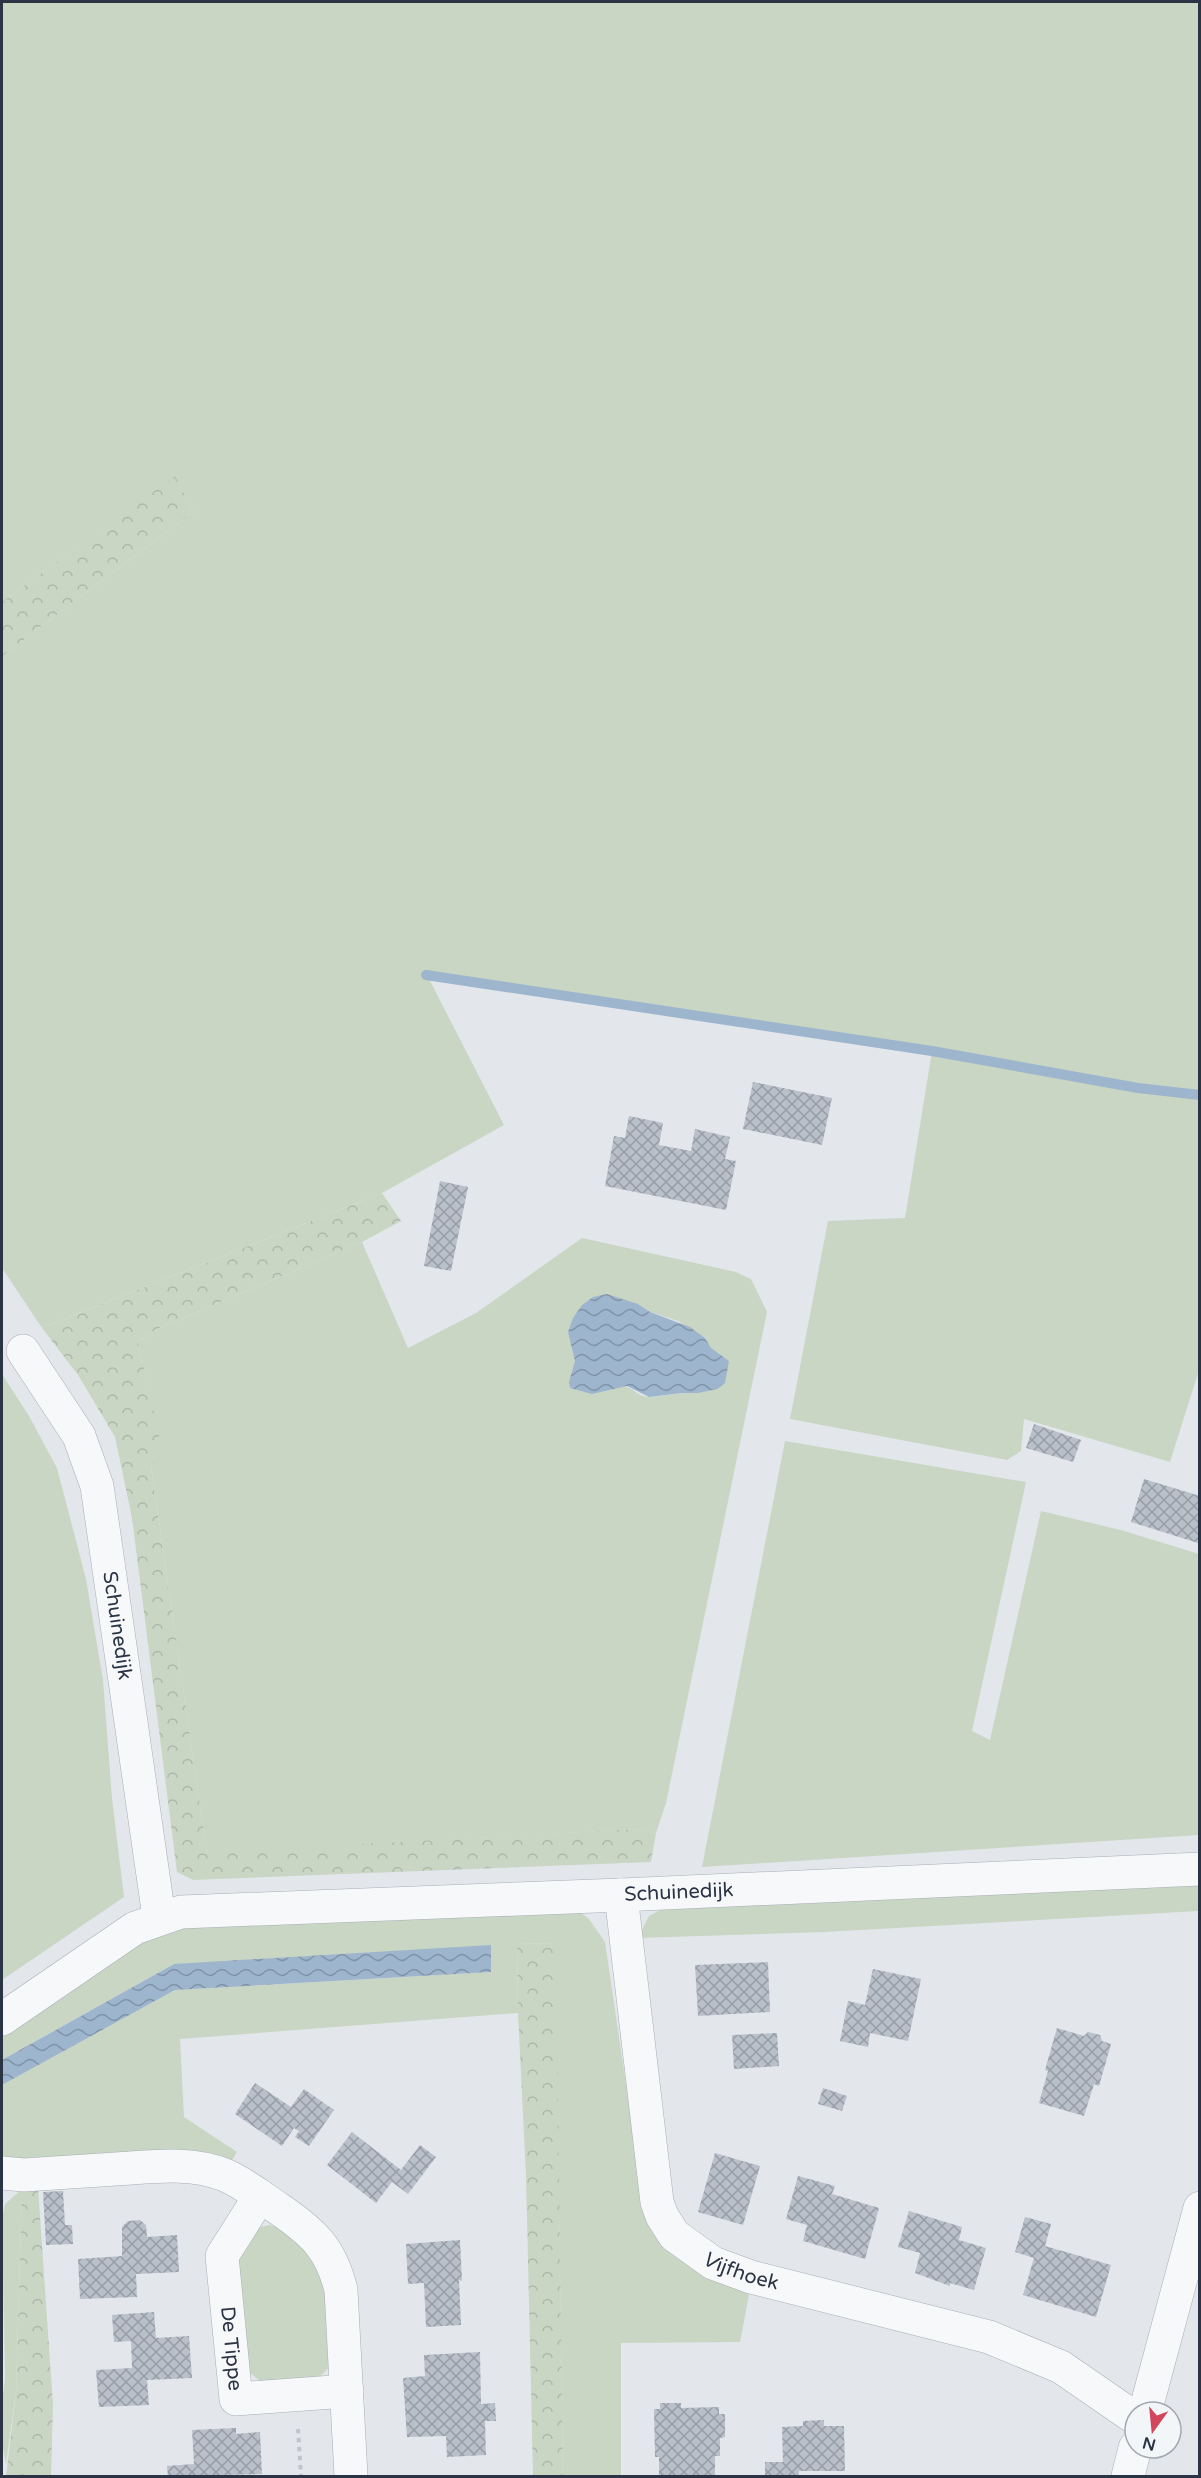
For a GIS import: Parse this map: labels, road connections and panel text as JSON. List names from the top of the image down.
{
  "streets": {
    "street": ["Schuinedijk", "Vijfhoek", "De Tippe"]
  },
  "crossings": [
    ["Schuinedijk", "Vijfhoek"]
  ],
  "north": "bottom"
}
